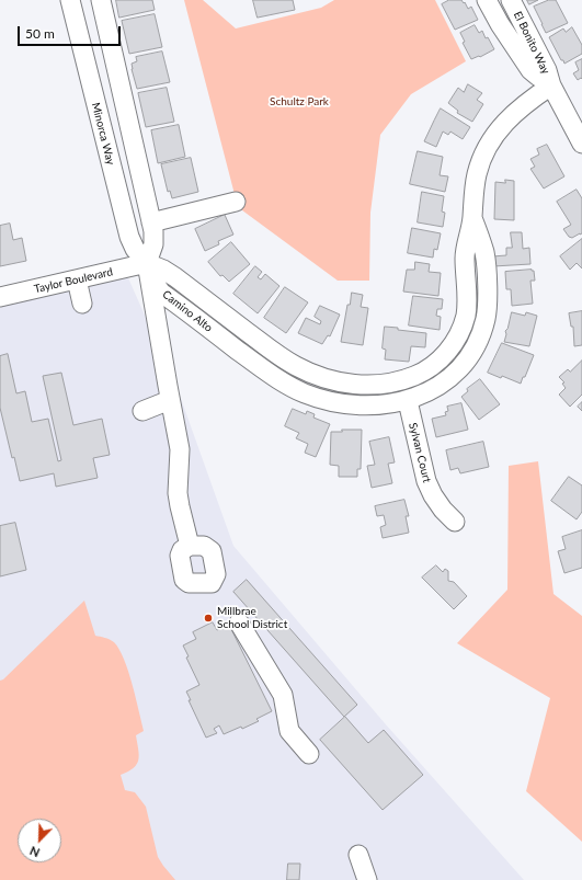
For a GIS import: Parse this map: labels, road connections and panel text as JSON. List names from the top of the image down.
{
  "streets": {
    "street": [
      "El Bonito Way",
      "Minorca Way",
      "Taylor Boulevard",
      "Camino Alto",
      "Sylvan Court"
    ]
  },
  "crossings": [
    ["El Bonito Way", "Camino Alto"],
    ["Minorca Way", "Taylor Boulevard"],
    ["Minorca Way", "Camino Alto"],
    ["Taylor Boulevard", "Camino Alto"],
    ["Camino Alto", "Sylvan Court"]
  ],
  "parks": ["Schultz Park"],
  "places": ["Millbrae School District"],
  "scale_bar": "50 m",
  "north": "bottom left"
}
